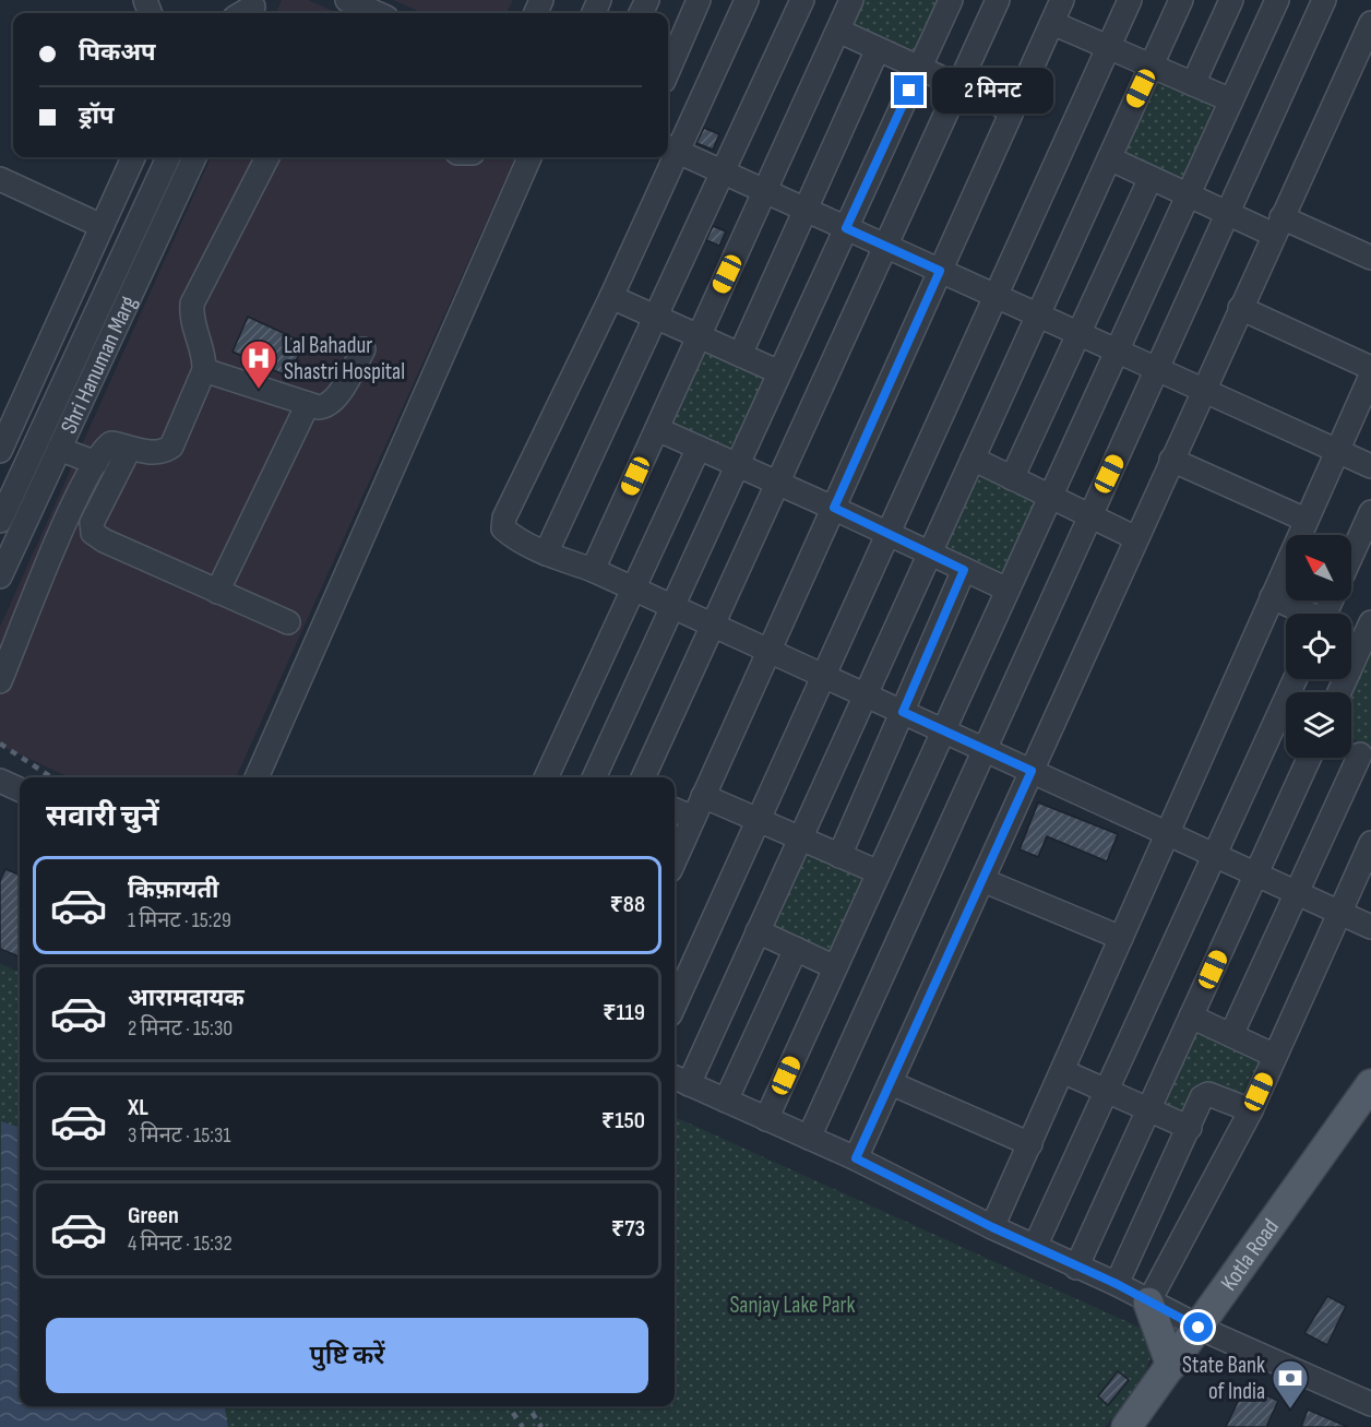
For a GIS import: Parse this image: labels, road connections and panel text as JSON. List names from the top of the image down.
{
  "streets": {
    "main road": ["Kotla Road"],
    "street": ["Shri Hanuman Marg"]
  },
  "parks": ["Sanjay Lake Park"],
  "places": {
    "hospital": ["Lal Bahadur Shastri Hospital"],
    "bank": ["State Bank of India"]
  },
  "north": "top left",
  "page": {
    "banner": ["पिकअप", "ड्रॉप"],
    "bubble": "2 मिनट",
    "heading": "सवारी चुनें",
    "list": [
      {
        "name": "किफ़ायती",
        "note": "1 मिनट · 15:29",
        "value": "₹88"
      },
      {
        "name": "आरामदायक",
        "note": "2 मिनट · 15:30",
        "value": "₹119"
      },
      {
        "name": "XL",
        "note": "3 मिनट · 15:31",
        "value": "₹150"
      },
      {
        "name": "Green",
        "note": "4 मिनट · 15:32",
        "value": "₹73"
      }
    ],
    "buttons": "पुष्टि करें"
  }
}
